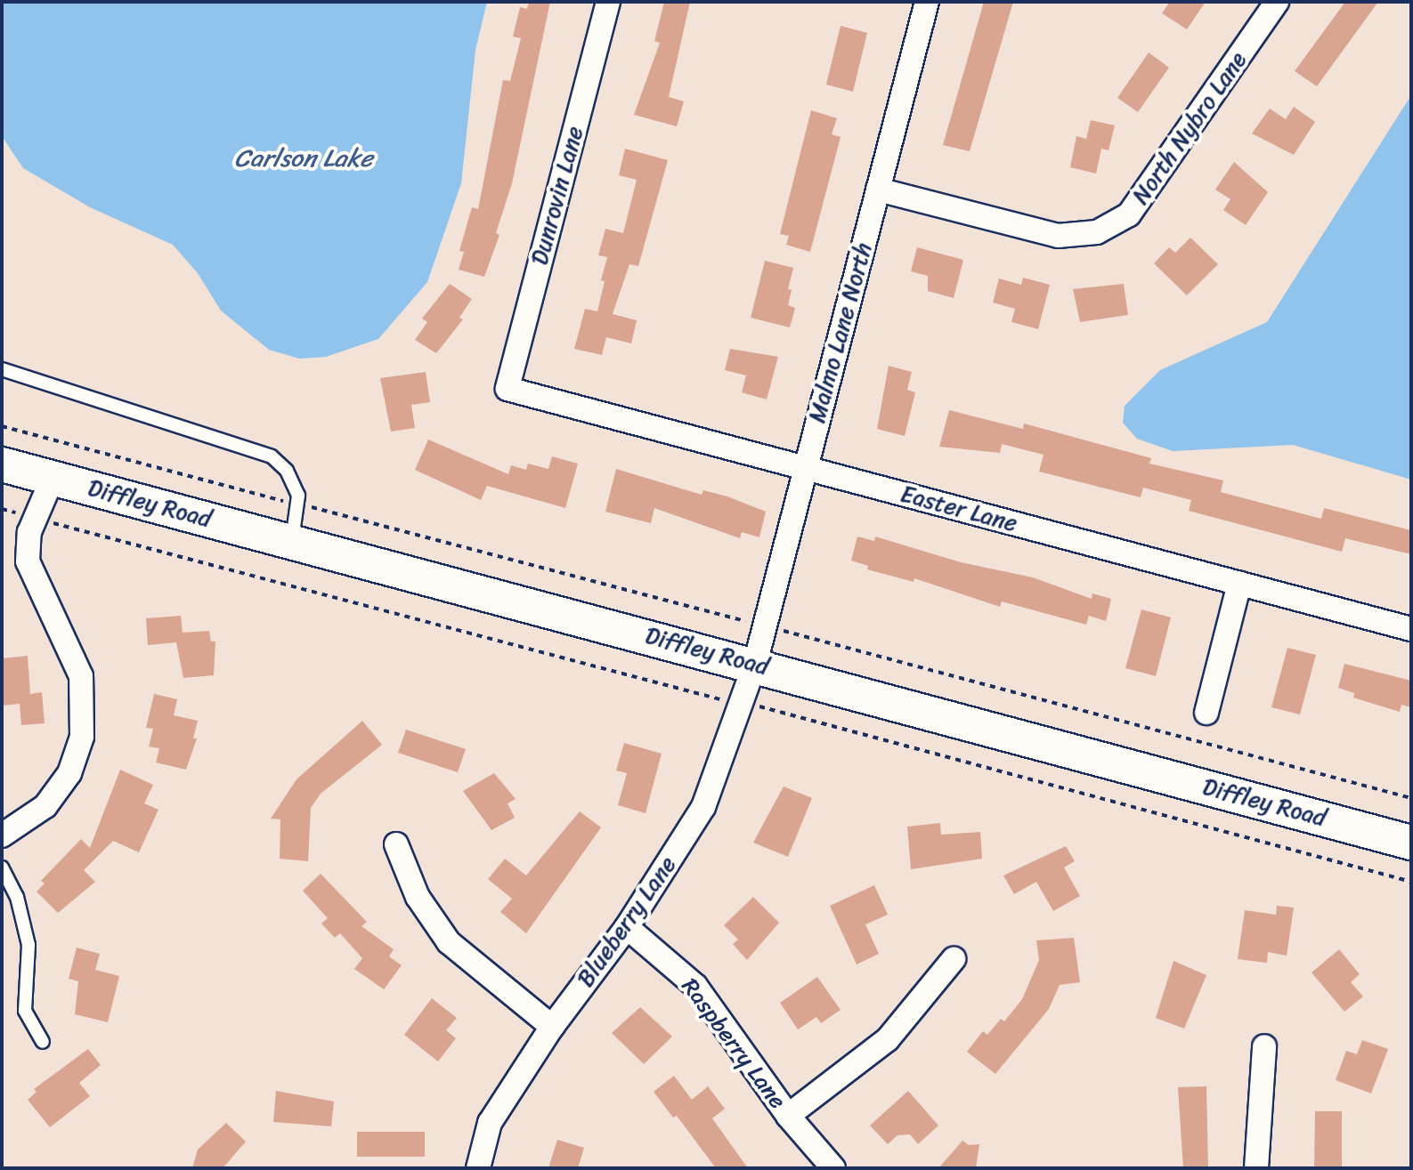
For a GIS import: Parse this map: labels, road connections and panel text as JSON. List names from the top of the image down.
{
  "streets": {
    "main road": ["Diffley Road"],
    "street": [
      "North Nybro Lane",
      "Dunrovin Lane",
      "Malmo Lane North",
      "Easter Lane",
      "Blueberry Lane",
      "Raspberry Lane"
    ]
  },
  "crossings": [
    ["North Nybro Lane", "Malmo Lane North"],
    ["Dunrovin Lane", "Easter Lane"],
    ["Malmo Lane North", "Diffley Road"],
    ["Malmo Lane North", "Easter Lane"],
    ["Malmo Lane North", "Blueberry Lane"],
    ["Diffley Road", "Blueberry Lane"],
    ["Blueberry Lane", "Raspberry Lane"]
  ],
  "water": ["Carlson Lake"]
}
